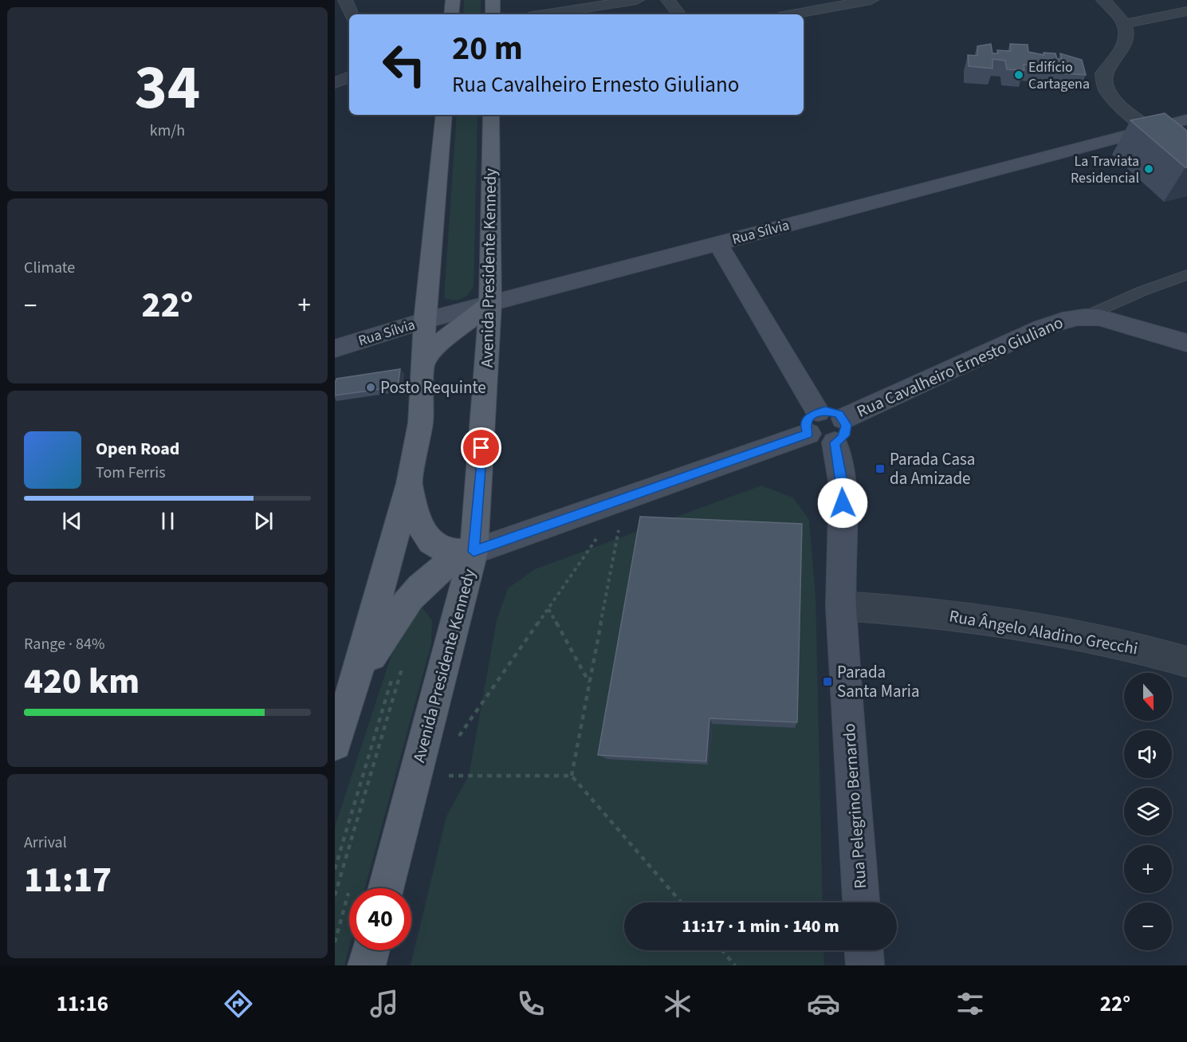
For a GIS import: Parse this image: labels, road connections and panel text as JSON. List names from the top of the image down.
{
  "streets": {
    "main road": ["Avenida Presidente Kennedy"],
    "street": [
      "Rua Sílvia",
      "Rua Cavalheiro Ernesto Giuliano",
      "Rua Ângelo Aladino Grecchi",
      "Rua Pelegrino Bernardo"
    ]
  },
  "crossings": [
    ["Rua Sílvia", "Avenida Presidente Kennedy"],
    ["Rua Cavalheiro Ernesto Giuliano", "Rua Pelegrino Bernardo"],
    ["Rua Ângelo Aladino Grecchi", "Rua Pelegrino Bernardo"]
  ],
  "places": {
    "other": ["Edifício Cartagena", "La Traviata Residencial", "Posto Requinte"],
    "transit": ["Parada Casa da Amizade", "Parada Santa Maria"]
  },
  "north": "bottom",
  "page": {
    "tile": [
      ["34", "km/h"],
      "Climate",
      ["Range · 84%", "420 km"],
      ["Arrival", "11:17"]
    ],
    "turn": ["20 m", "Rua Cavalheiro Ernesto Giuliano"],
    "heat": ["−", "22°", "+"],
    "song": ["Open Road", "Tom Ferris"],
    "map_buttons": ["+", "−"],
    "limit": "40",
    "trip": "11:17 · 1 min · 140 m",
    "tabs": ["11:16", "22°"]
  }
}
